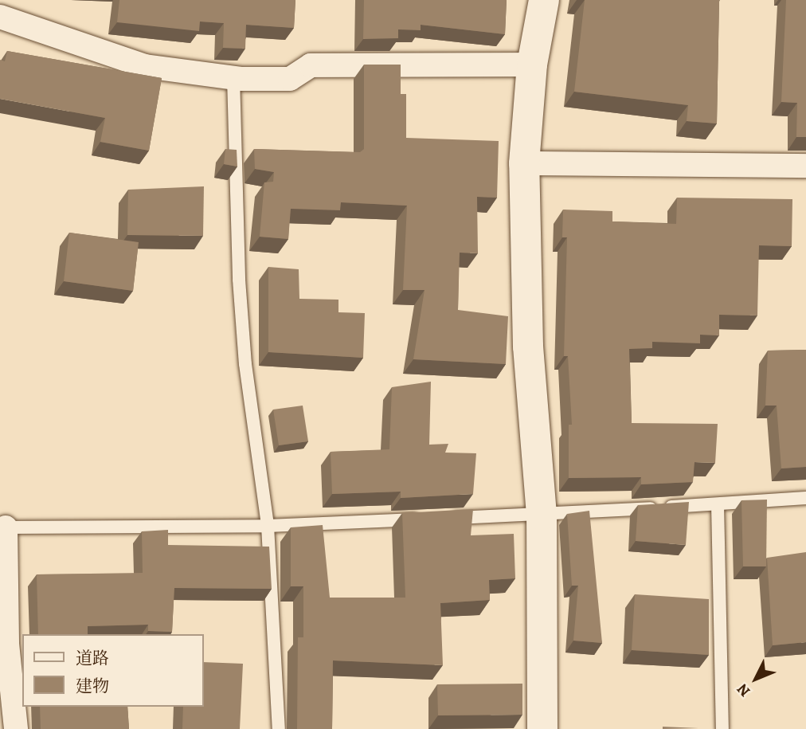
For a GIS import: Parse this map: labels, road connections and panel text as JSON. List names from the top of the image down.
{
  "legend": ["道路", "建物"],
  "north": "bottom left"
}
